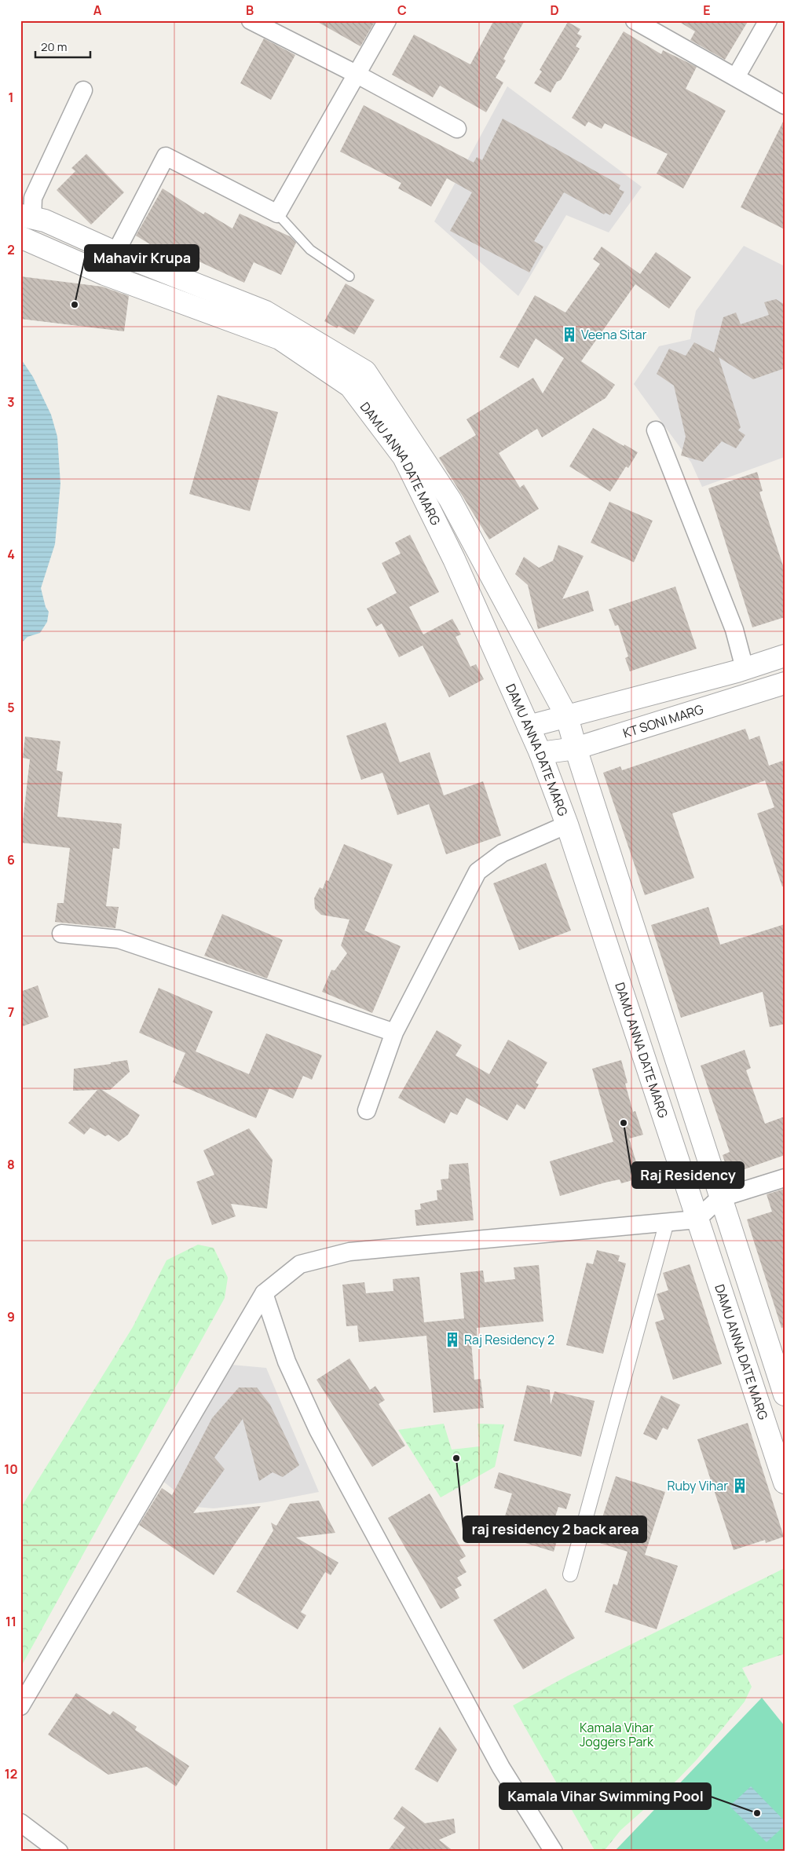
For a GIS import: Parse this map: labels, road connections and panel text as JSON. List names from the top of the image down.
{
  "streets": {
    "street": ["DAMU ANNA DATE MARG", "KT SONI MARG"]
  },
  "crossings": [
    ["DAMU ANNA DATE MARG", "KT SONI MARG"]
  ],
  "parks": ["Kamala Vihar Joggers Park"],
  "places": {
    "other": [
      "Mahavir Krupa",
      "Raj Residency",
      "raj residency 2 back area",
      "Kamala Vihar Swimming Pool"
    ],
    "building": ["Veena Sitar", "Raj Residency 2", "Ruby Vihar"]
  },
  "scale_bar": "20 m",
  "grid": {
    "columns": [
      "A",
      "B",
      "C",
      "D",
      "E"
    ],
    "rows": [
      "1",
      "2",
      "3",
      "4",
      "5",
      "6",
      "7",
      "8",
      "9",
      "10",
      "11",
      "12"
    ]
  }
}
